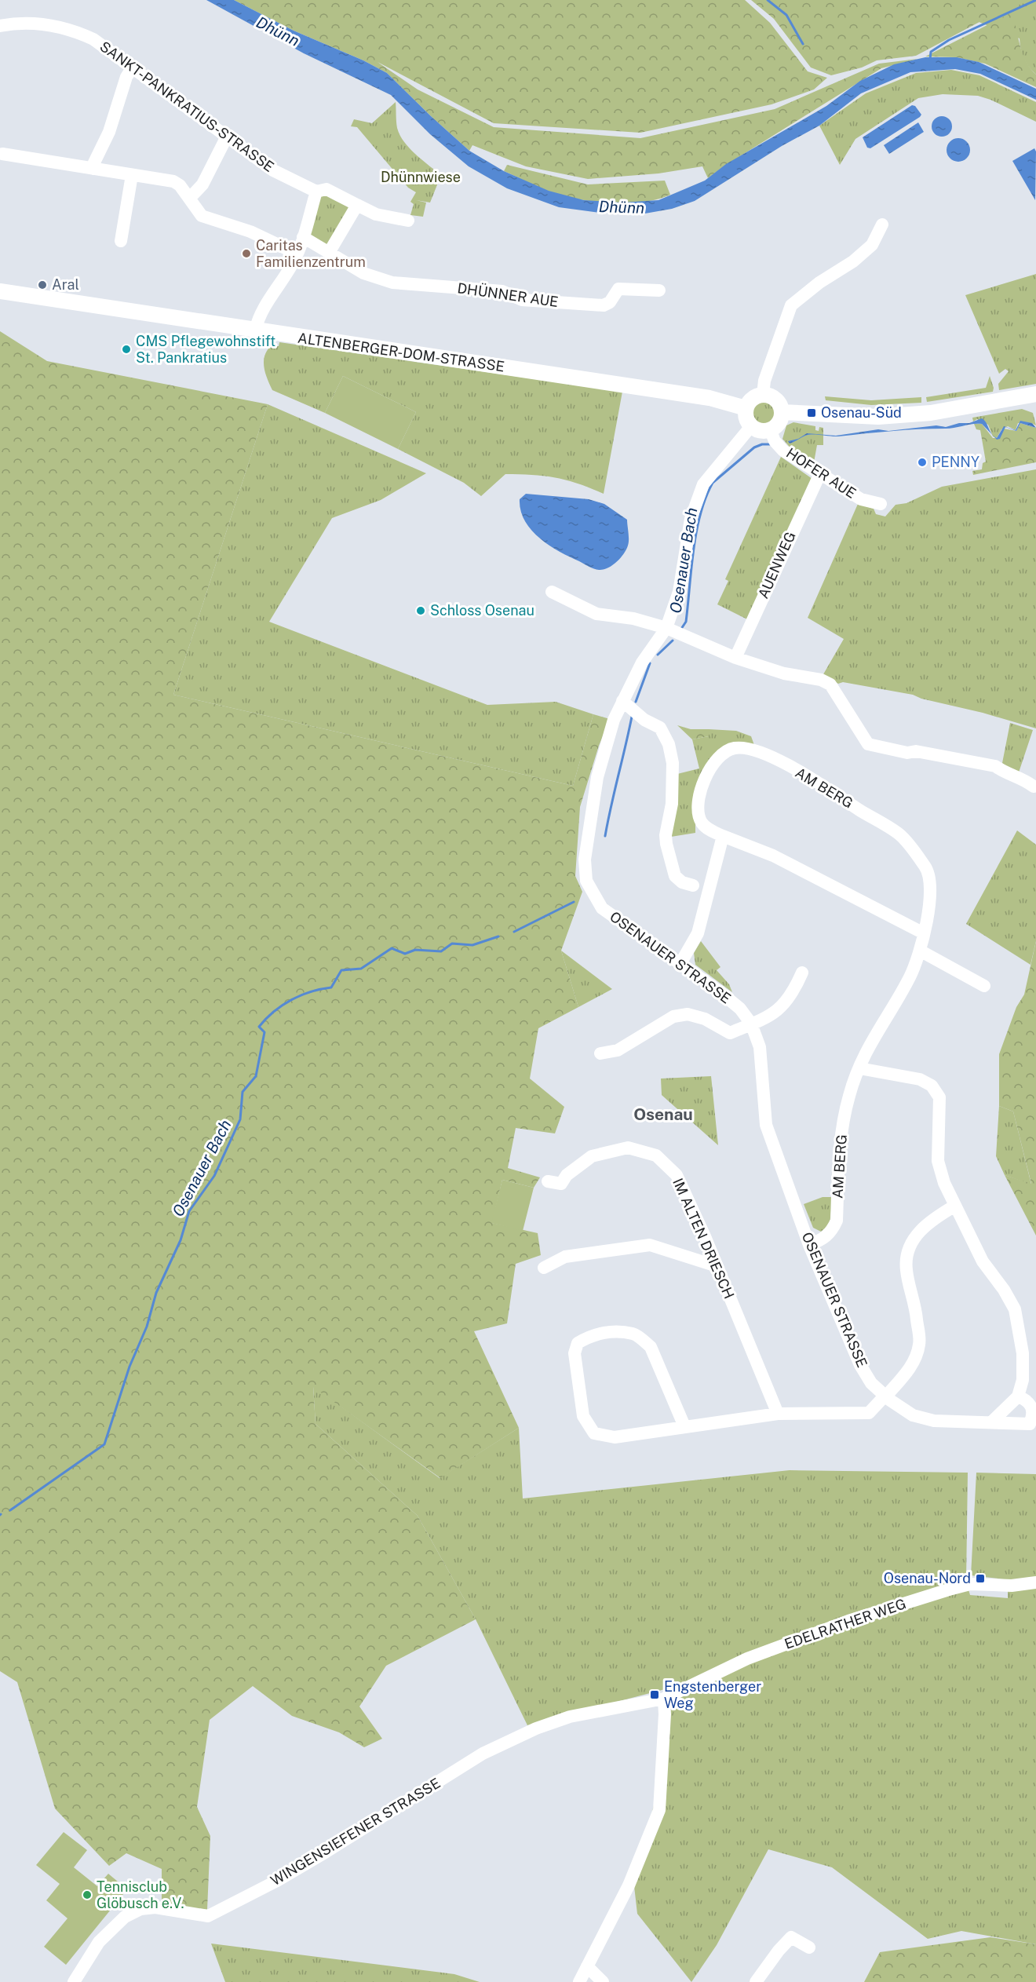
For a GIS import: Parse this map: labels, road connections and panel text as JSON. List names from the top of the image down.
{
  "streets": {
    "main road": ["ALTENBERGER-DOM-STRASSE"],
    "street": [
      "SANKT-PANKRATIUS-STRASSE",
      "DHÜNNER AUE",
      "HOFER AUE",
      "AUENWEG",
      "AM BERG",
      "OSENAUER STRASSE",
      "IM ALTEN DRIESCH",
      "EDELRATHER WEG",
      "WINGENSIEFENER STRASSE"
    ]
  },
  "crossings": [
    ["ALTENBERGER-DOM-STRASSE", "HOFER AUE"],
    ["ALTENBERGER-DOM-STRASSE", "OSENAUER STRASSE"],
    ["HOFER AUE", "AUENWEG"],
    ["HOFER AUE", "OSENAUER STRASSE"],
    ["AM BERG", "OSENAUER STRASSE"],
    ["EDELRATHER WEG", "WINGENSIEFENER STRASSE"]
  ],
  "districts": ["Osenau"],
  "water": ["Dhünn", "Osenauer Bach"],
  "parks": ["Dhünnwiese"],
  "places": {
    "other": [
      "Caritas Familienzentrum",
      "Aral",
      "CMS Pflegewohnstift St. Pankratius",
      "PENNY",
      "Schloss Osenau",
      "Tennisclub Glöbusch e.V."
    ],
    "transit": ["Osenau-Süd", "Osenau-Nord", "Engstenberger Weg"]
  }
}
